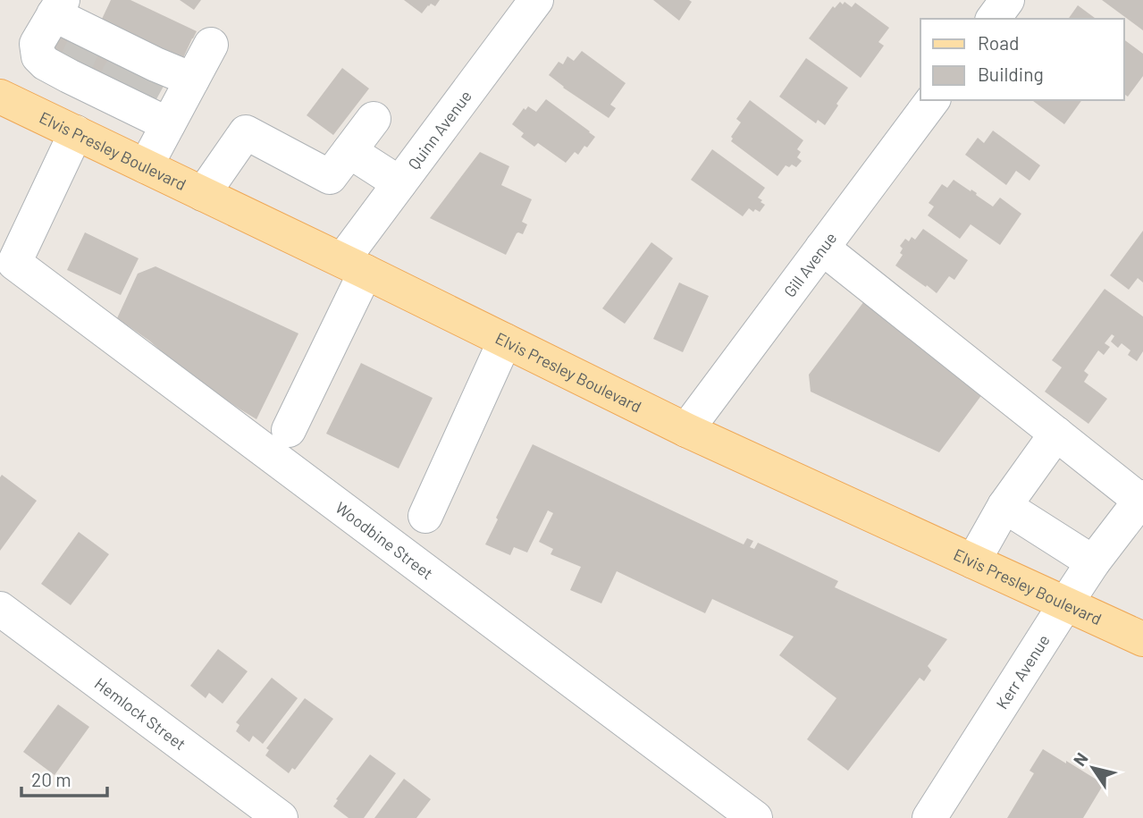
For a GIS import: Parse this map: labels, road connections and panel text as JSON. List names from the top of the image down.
{
  "streets": {
    "main road": ["Elvis Presley Boulevard"],
    "street": [
      "Quinn Avenue",
      "Gill Avenue",
      "Woodbine Street",
      "Kerr Avenue",
      "Hemlock Street"
    ]
  },
  "crossings": [
    ["Quinn Avenue", "Elvis Presley Boulevard"],
    ["Elvis Presley Boulevard", "Gill Avenue"],
    ["Elvis Presley Boulevard", "Woodbine Street"],
    ["Elvis Presley Boulevard", "Kerr Avenue"]
  ],
  "legend": ["Road", "Building"],
  "scale_bar": "20 m",
  "north": "top left"
}
